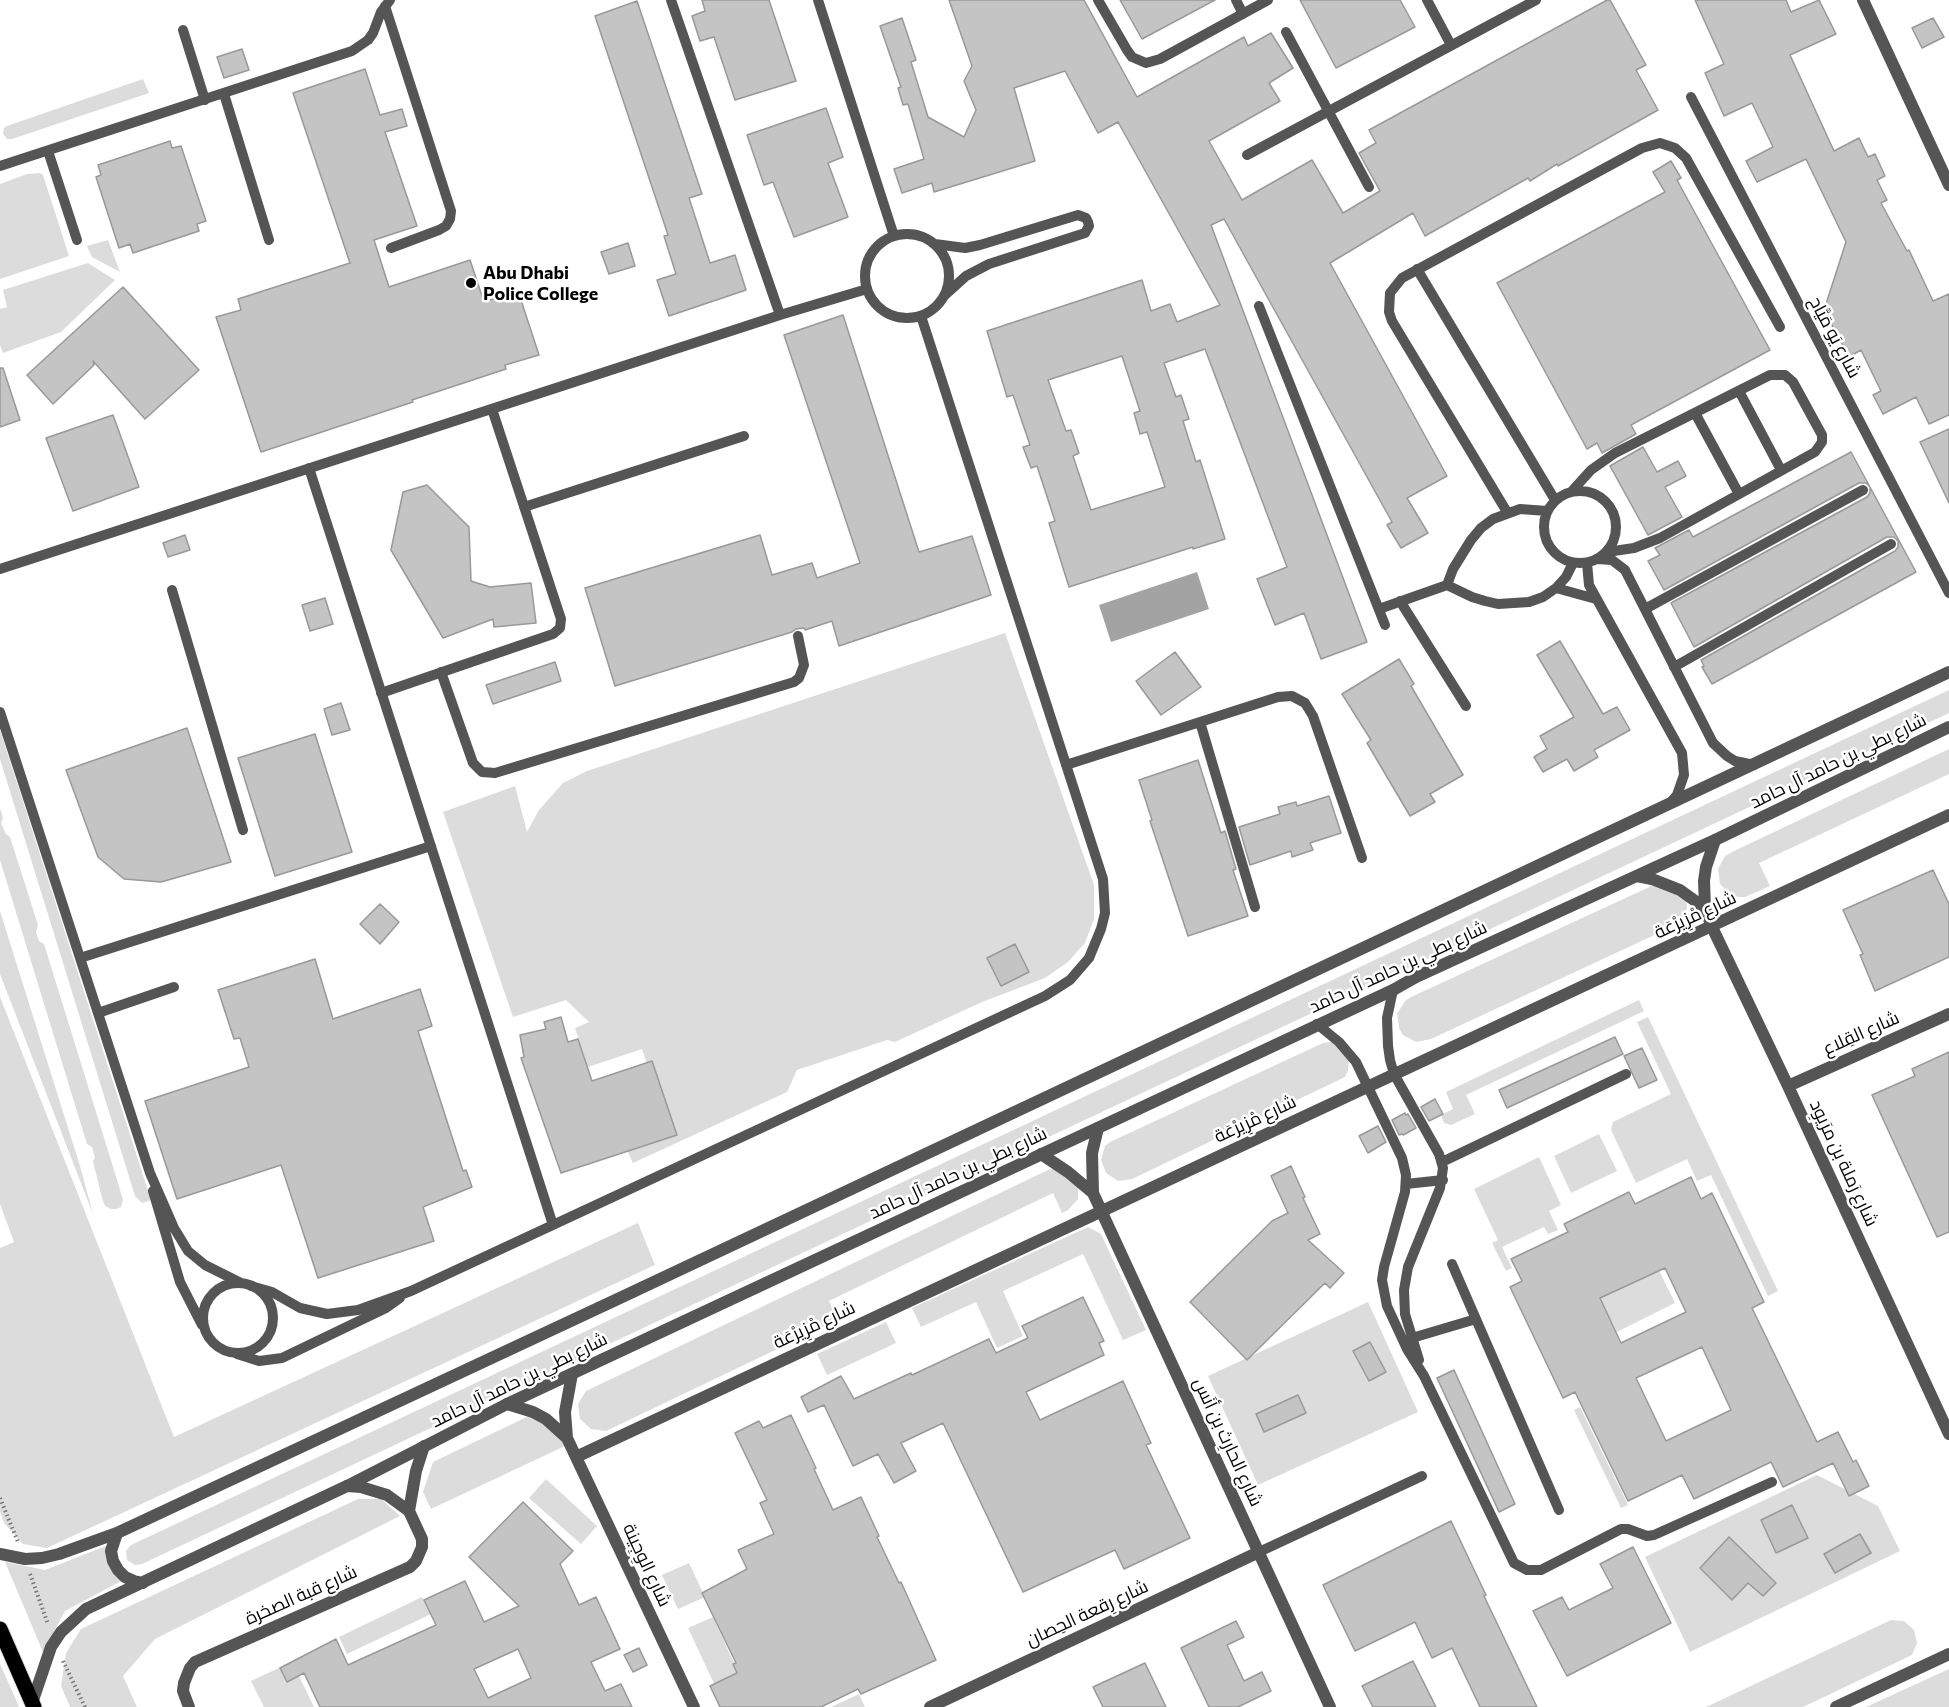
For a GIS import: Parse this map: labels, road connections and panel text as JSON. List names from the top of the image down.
{
  "streets": {
    "street": [
      "شارع بطي بن حامد آل حامد",
      "شارع مْزِيرْعَة",
      "شارع القِلاع",
      "شارع رَملة بن مرَيوِد",
      "شارع الحارِث بن أنَس",
      "شارع الوِجِينة",
      "شارع قبة الصخرة",
      "شارع رِقعة الحِصان"
    ],
    "lane": ["شارع يَو مَيَّاح"]
  },
  "crossings": [
    ["شارع بطي بن حامد آل حامد", "شارع رَملة بن مرَيوِد"],
    ["شارع بطي بن حامد آل حامد", "شارع الحارِث بن أنَس"],
    ["شارع بطي بن حامد آل حامد", "شارع الوِجِينة"],
    ["شارع مْزِيرْعَة", "شارع رَملة بن مرَيوِد"],
    ["شارع مْزِيرْعَة", "شارع الحارِث بن أنَس"],
    ["شارع مْزِيرْعَة", "شارع الوِجِينة"],
    ["شارع القِلاع", "شارع رَملة بن مرَيوِد"],
    ["شارع الحارِث بن أنَس", "شارع رِقعة الحِصان"]
  ],
  "places": ["Abu Dhabi Police College"]
}
